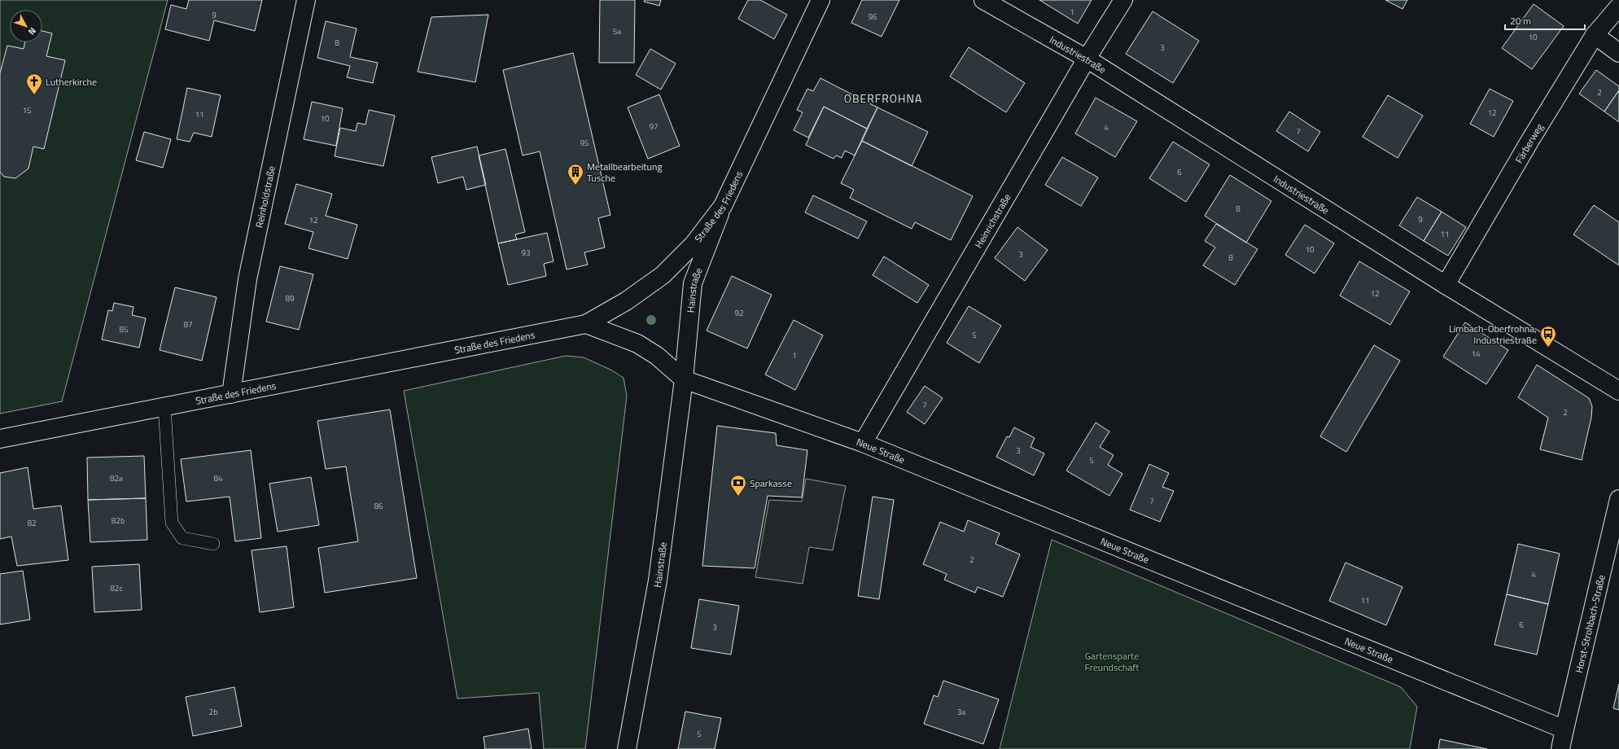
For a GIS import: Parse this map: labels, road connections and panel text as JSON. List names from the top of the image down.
{
  "streets": {
    "street": [
      "Industriestraße",
      "Färberweg",
      "Reinholdstraße",
      "Straße des Friedens",
      "Heinrichstraße",
      "Hainstraße",
      "Neue Straße",
      "Horst-Strohbach-Straße"
    ]
  },
  "crossings": [
    ["Industriestraße", "Färberweg"],
    ["Industriestraße", "Heinrichstraße"],
    ["Reinholdstraße", "Straße des Friedens"],
    ["Straße des Friedens", "Hainstraße"],
    ["Heinrichstraße", "Neue Straße"],
    ["Hainstraße", "Neue Straße"],
    ["Neue Straße", "Horst-Strohbach-Straße"]
  ],
  "districts": ["OBERFROHNA"],
  "parks": ["Gartensparte Freundschaft"],
  "places": {
    "church": ["Lutherkirche"],
    "building": ["Metallbearbeitung Tusche"],
    "bus stop": ["Limbach-Oberfrohna, Industriestraße"],
    "bank": ["Sparkasse"]
  },
  "house_numbers": [
    "1",
    "9",
    "96",
    "5a",
    "10",
    "8",
    "3",
    "2",
    "15",
    "12",
    "11",
    "10",
    "97",
    "4",
    "7",
    "95",
    "6",
    "8",
    "9",
    "12",
    "11",
    "10",
    "93",
    "3",
    "8",
    "12",
    "89",
    "92",
    "87",
    "85",
    "5",
    "14",
    "1",
    "7",
    "2",
    "3",
    "5",
    "82a",
    "84",
    "7",
    "86",
    "82b",
    "82",
    "2",
    "4",
    "82c",
    "11",
    "6",
    "3",
    "2b",
    "3a",
    "5"
  ],
  "scale_bar": "20 m",
  "north": "bottom right"
}
